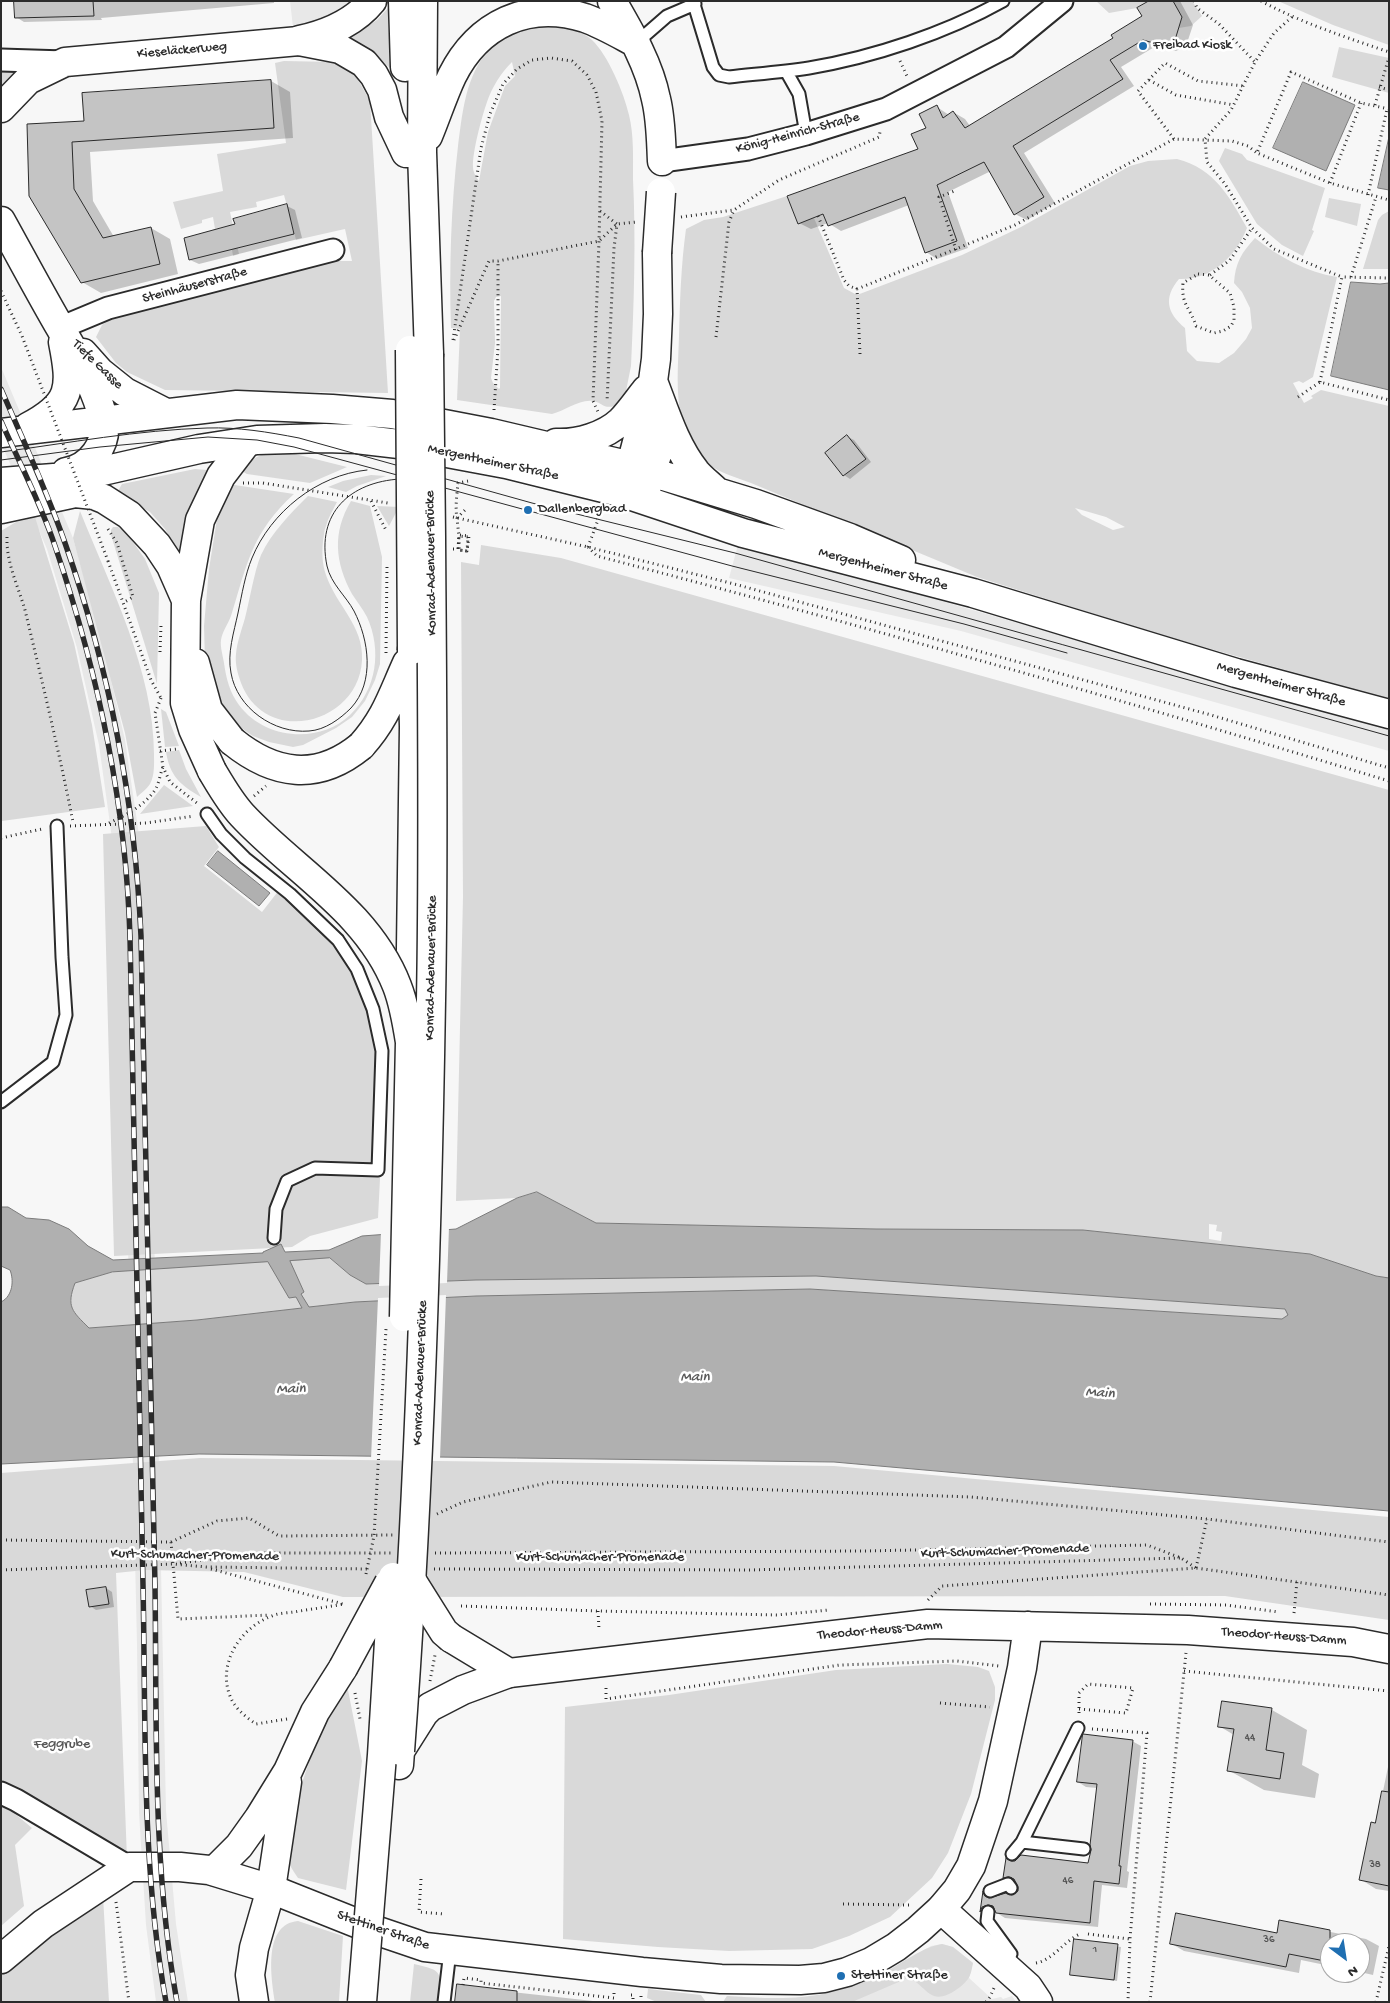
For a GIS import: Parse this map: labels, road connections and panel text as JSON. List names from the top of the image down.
{
  "streets": {
    "main road": [
      "Kieseläckerweg",
      "Tiefe Gasse",
      "Mergentheimer Straße",
      "Konrad-Adenauer-Brücke",
      "Theodor-Heuss-Damm",
      "Stettiner Straße"
    ],
    "street": ["König-Heinrich-Straße", "Steinhäuserstraße"],
    "path": ["Kurt-Schumacher-Promenade"]
  },
  "crossings": [
    ["Steinhäuserstraße", "Tiefe Gasse"],
    ["Tiefe Gasse", "Mergentheimer Straße"],
    ["Konrad-Adenauer-Brücke", "Kurt-Schumacher-Promenade"],
    ["Theodor-Heuss-Damm", "Stettiner Straße"]
  ],
  "water": ["Main"],
  "parks": ["Feggrube"],
  "places": ["Freibad Kiosk", "Dallenbergbad", "Stettiner Straße"],
  "house_numbers": [
    "44",
    "38",
    "46",
    "36",
    "1"
  ],
  "north": "bottom right"
}
